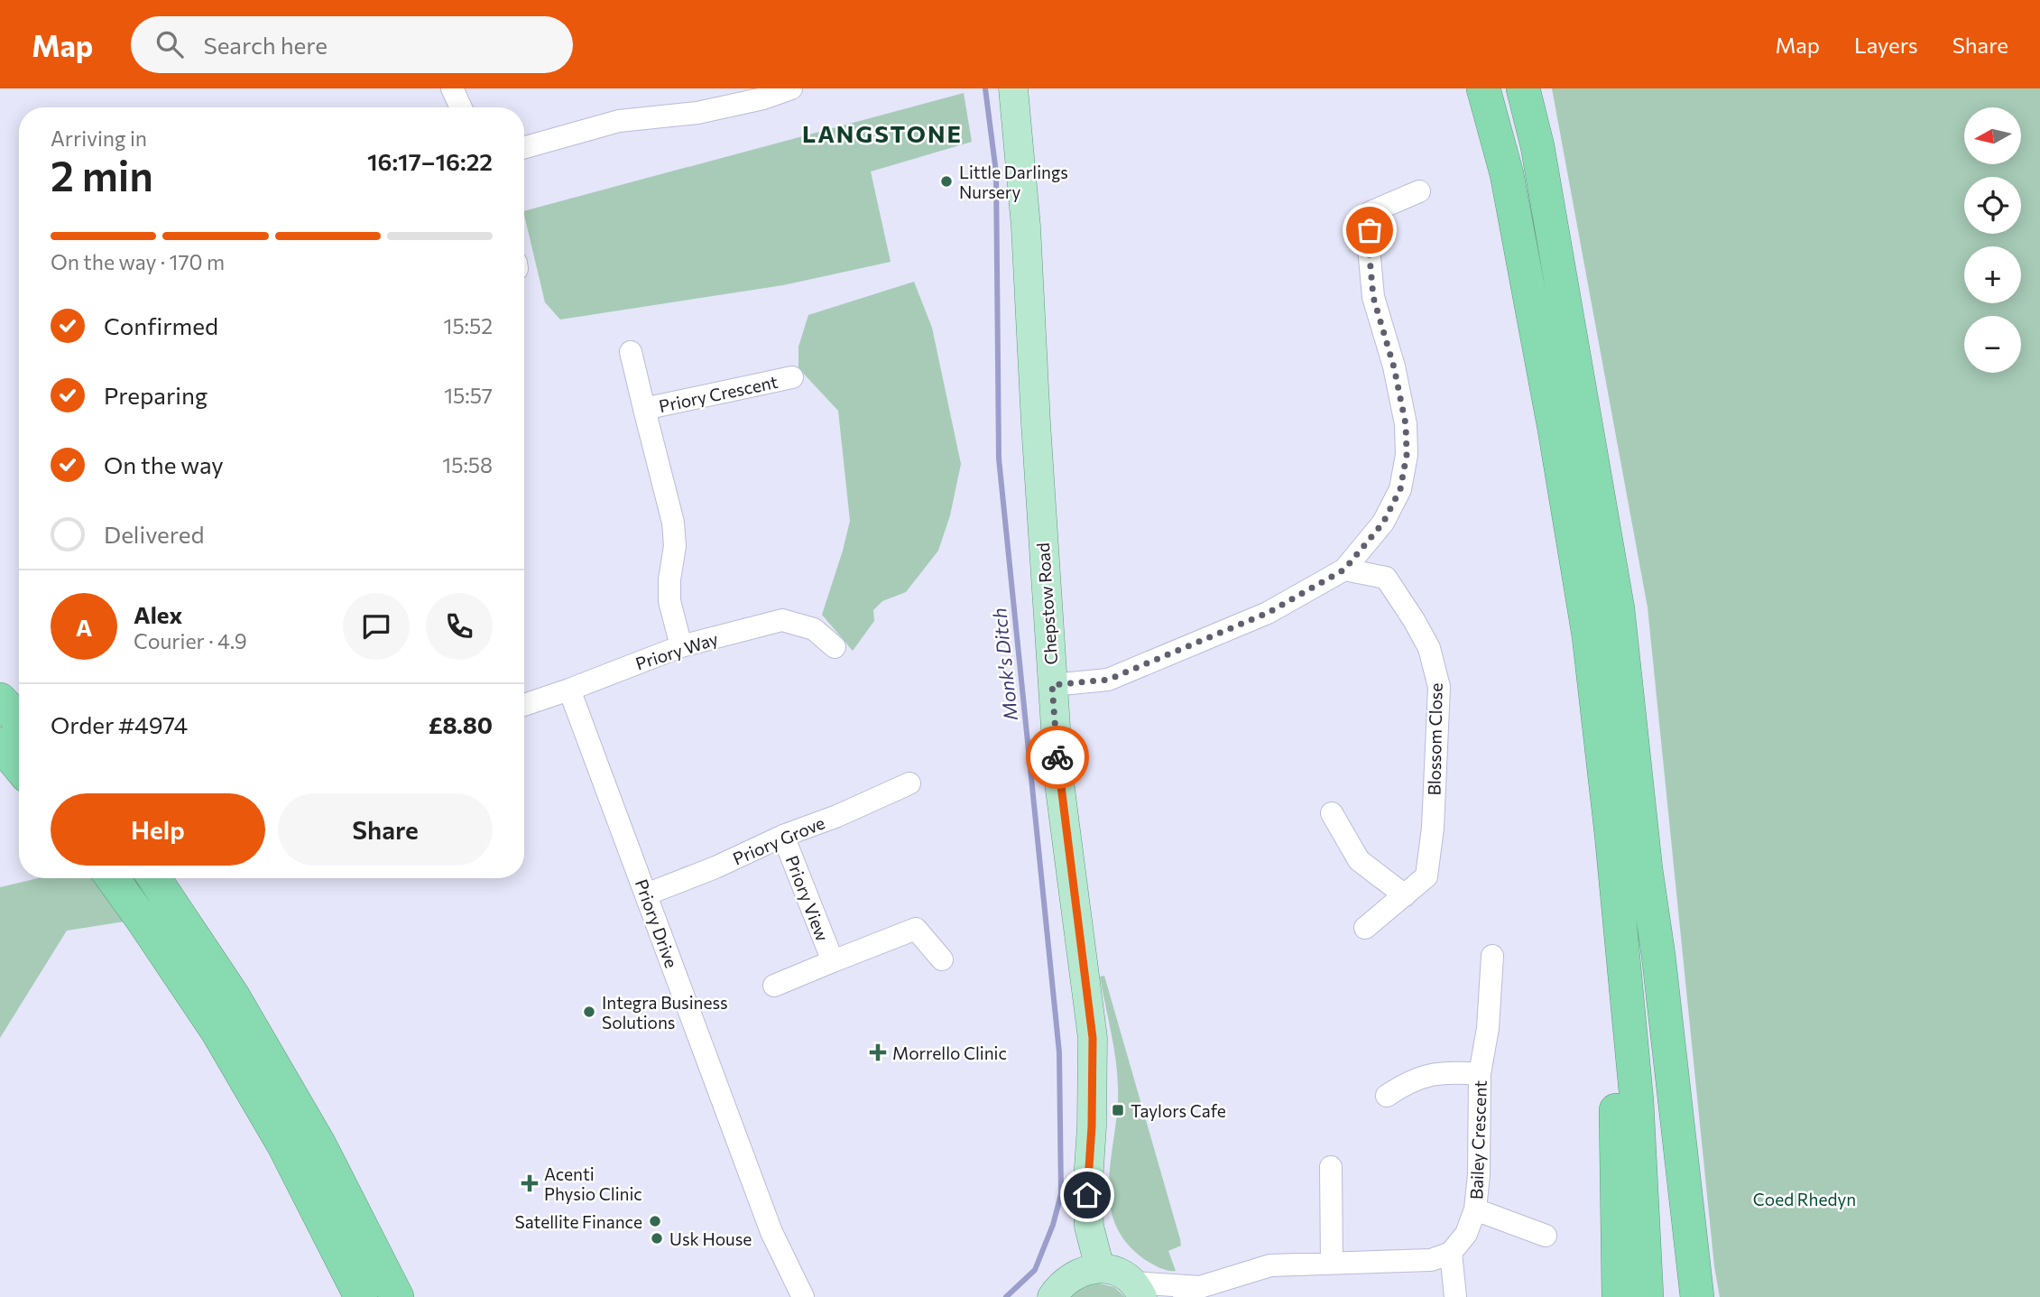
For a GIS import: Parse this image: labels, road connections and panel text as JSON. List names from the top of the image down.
{
  "streets": {
    "main road": ["Chepstow Road"],
    "street": [
      "Priory Crescent",
      "Priory Way",
      "Blossom Close",
      "Priory Grove",
      "Priory View",
      "Priory Drive",
      "Bailey Crescent"
    ]
  },
  "crossings": [
    ["Priory Crescent", "Priory Way"],
    ["Priory Way", "Priory Drive"],
    ["Priory Grove", "Priory View"],
    ["Priory Grove", "Priory Drive"]
  ],
  "districts": ["LANGSTONE"],
  "water": ["Monk's Ditch"],
  "parks": ["Coed Rhedyn"],
  "places": {
    "other": [
      "Little Darlings Nursery",
      "Integra Business Solutions",
      "Satellite Finance",
      "Usk House"
    ],
    "health": ["Morrello Clinic", "Acenti Physio Clinic"],
    "transit": ["Taylors Cafe"]
  },
  "north": "left",
  "page": {
    "header": "Map",
    "search": "Search here",
    "nav": ["Map", "Layers", "Share"],
    "map_buttons": ["+", "−"],
    "heading": ["2 min", "Arriving in", "16:17–16:22"],
    "panel": [
      "Alex",
      "Courier · 4.9",
      "Order #4974",
      "£8.80"
    ],
    "bar": "On the way · 170 m",
    "list": [
      ["Confirmed", "15:52"],
      ["Preparing", "15:57"],
      ["On the way", "15:58"],
      "Delivered"
    ],
    "round": "A",
    "buttons": ["Help", "Share"]
  }
}
